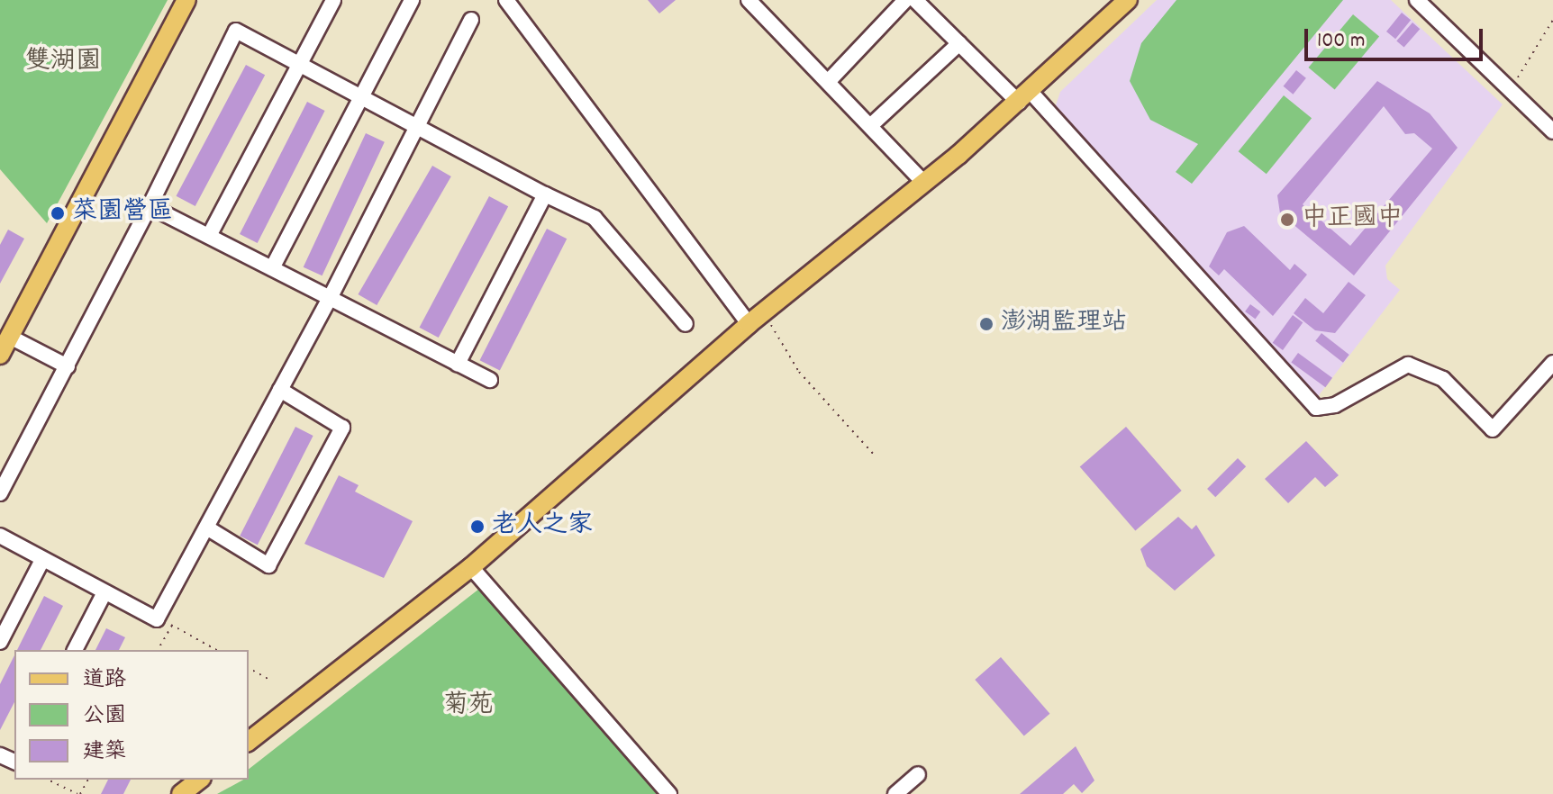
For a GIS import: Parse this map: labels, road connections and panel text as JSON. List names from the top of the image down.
{
  "parks": ["雙湖園", "菊苑"],
  "places": [
    "菜園營區",
    "中正國中",
    "澎湖監理站",
    "老人之家"
  ],
  "legend": ["道路", "公園", "建築"],
  "scale_bar": "100 m"
}
